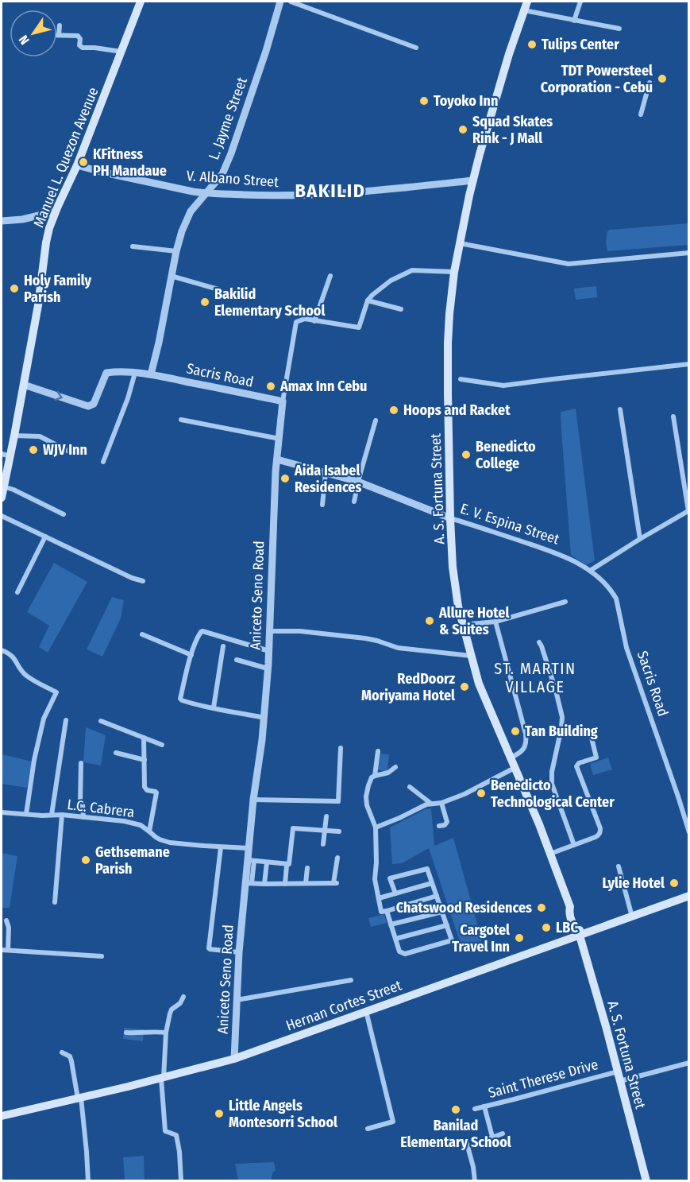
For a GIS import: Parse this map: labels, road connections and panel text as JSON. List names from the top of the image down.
{
  "streets": {
    "main road": ["Manuel L. Quezon Avenue", "A. S. Fortuna Street", "Hernan Cortes Street"],
    "street": [
      "L. Jayme Street",
      "V. Albano Street",
      "Sacris Road",
      "E. V. Espina Street",
      "Aniceto Seno Road",
      "L.C. Cabrera",
      "Saint Therese Drive"
    ]
  },
  "crossings": [
    ["L. Jayme Street", "V. Albano Street"],
    ["L. Jayme Street", "Sacris Road"],
    ["Manuel L. Quezon Avenue", "V. Albano Street"],
    ["Manuel L. Quezon Avenue", "Sacris Road"],
    ["V. Albano Street", "A. S. Fortuna Street"],
    ["Sacris Road", "E. V. Espina Street"],
    ["Sacris Road", "Aniceto Seno Road"],
    ["A. S. Fortuna Street", "E. V. Espina Street"],
    ["A. S. Fortuna Street", "Hernan Cortes Street"],
    ["A. S. Fortuna Street", "Saint Therese Drive"],
    ["E. V. Espina Street", "Aniceto Seno Road"],
    ["Aniceto Seno Road", "L.C. Cabrera"],
    ["Aniceto Seno Road", "Hernan Cortes Street"]
  ],
  "districts": ["BAKILID", "ST. MARTIN VILLAGE"],
  "places": [
    "Tulips Center",
    "TDT Powersteel Corporation - Cebu",
    "Toyoko Inn",
    "Squad Skates Rink - J Mall",
    "KFitness PH Mandaue",
    "Holy Family Parish",
    "Bakilid Elementary School",
    "Amax Inn Cebu",
    "Hoops and Racket",
    "WJV Inn",
    "Benedicto College",
    "Aida Isabel Residences",
    "Allure Hotel & Suites",
    "RedDoorz Moriyama Hotel",
    "Tan Building",
    "Benedicto Technological Center",
    "Gethsemane Parish",
    "Lylie Hotel",
    "Chatswood Residences",
    "LBC",
    "Cargotel Travel Inn",
    "Banilad Elementary School",
    "Little Angels Montesorri School"
  ],
  "north": "bottom left"
}
